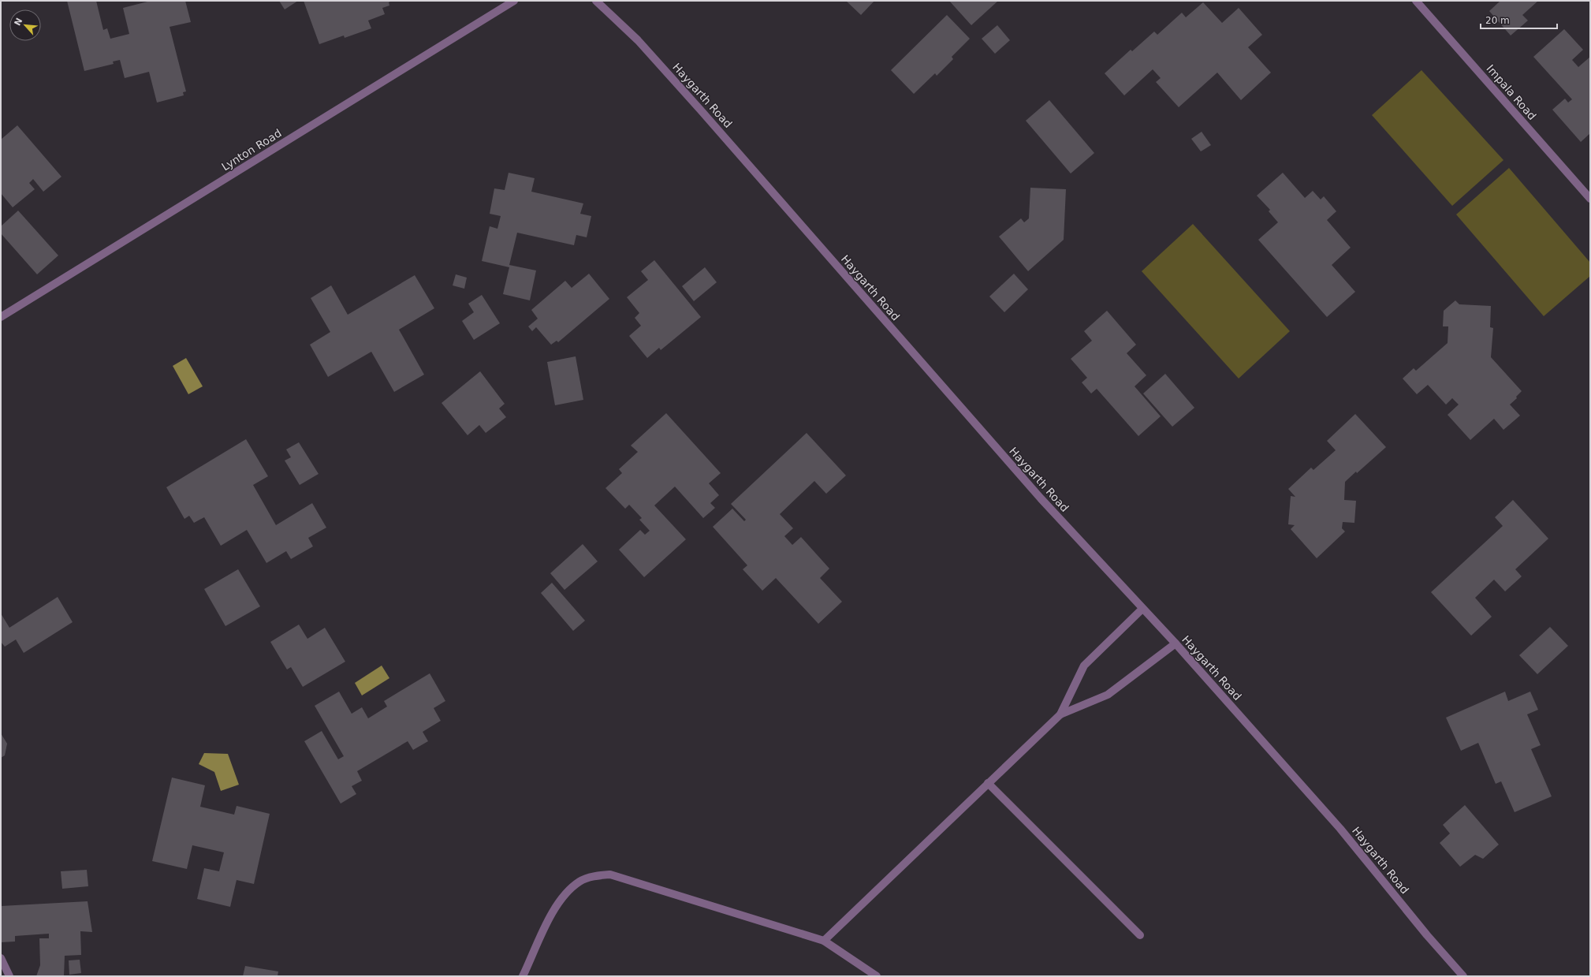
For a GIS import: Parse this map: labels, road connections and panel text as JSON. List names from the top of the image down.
{
  "streets": {
    "street": ["Impala Road", "Haygarth Road", "Lynton Road"]
  },
  "scale_bar": "20 m",
  "north": "top left"
}
